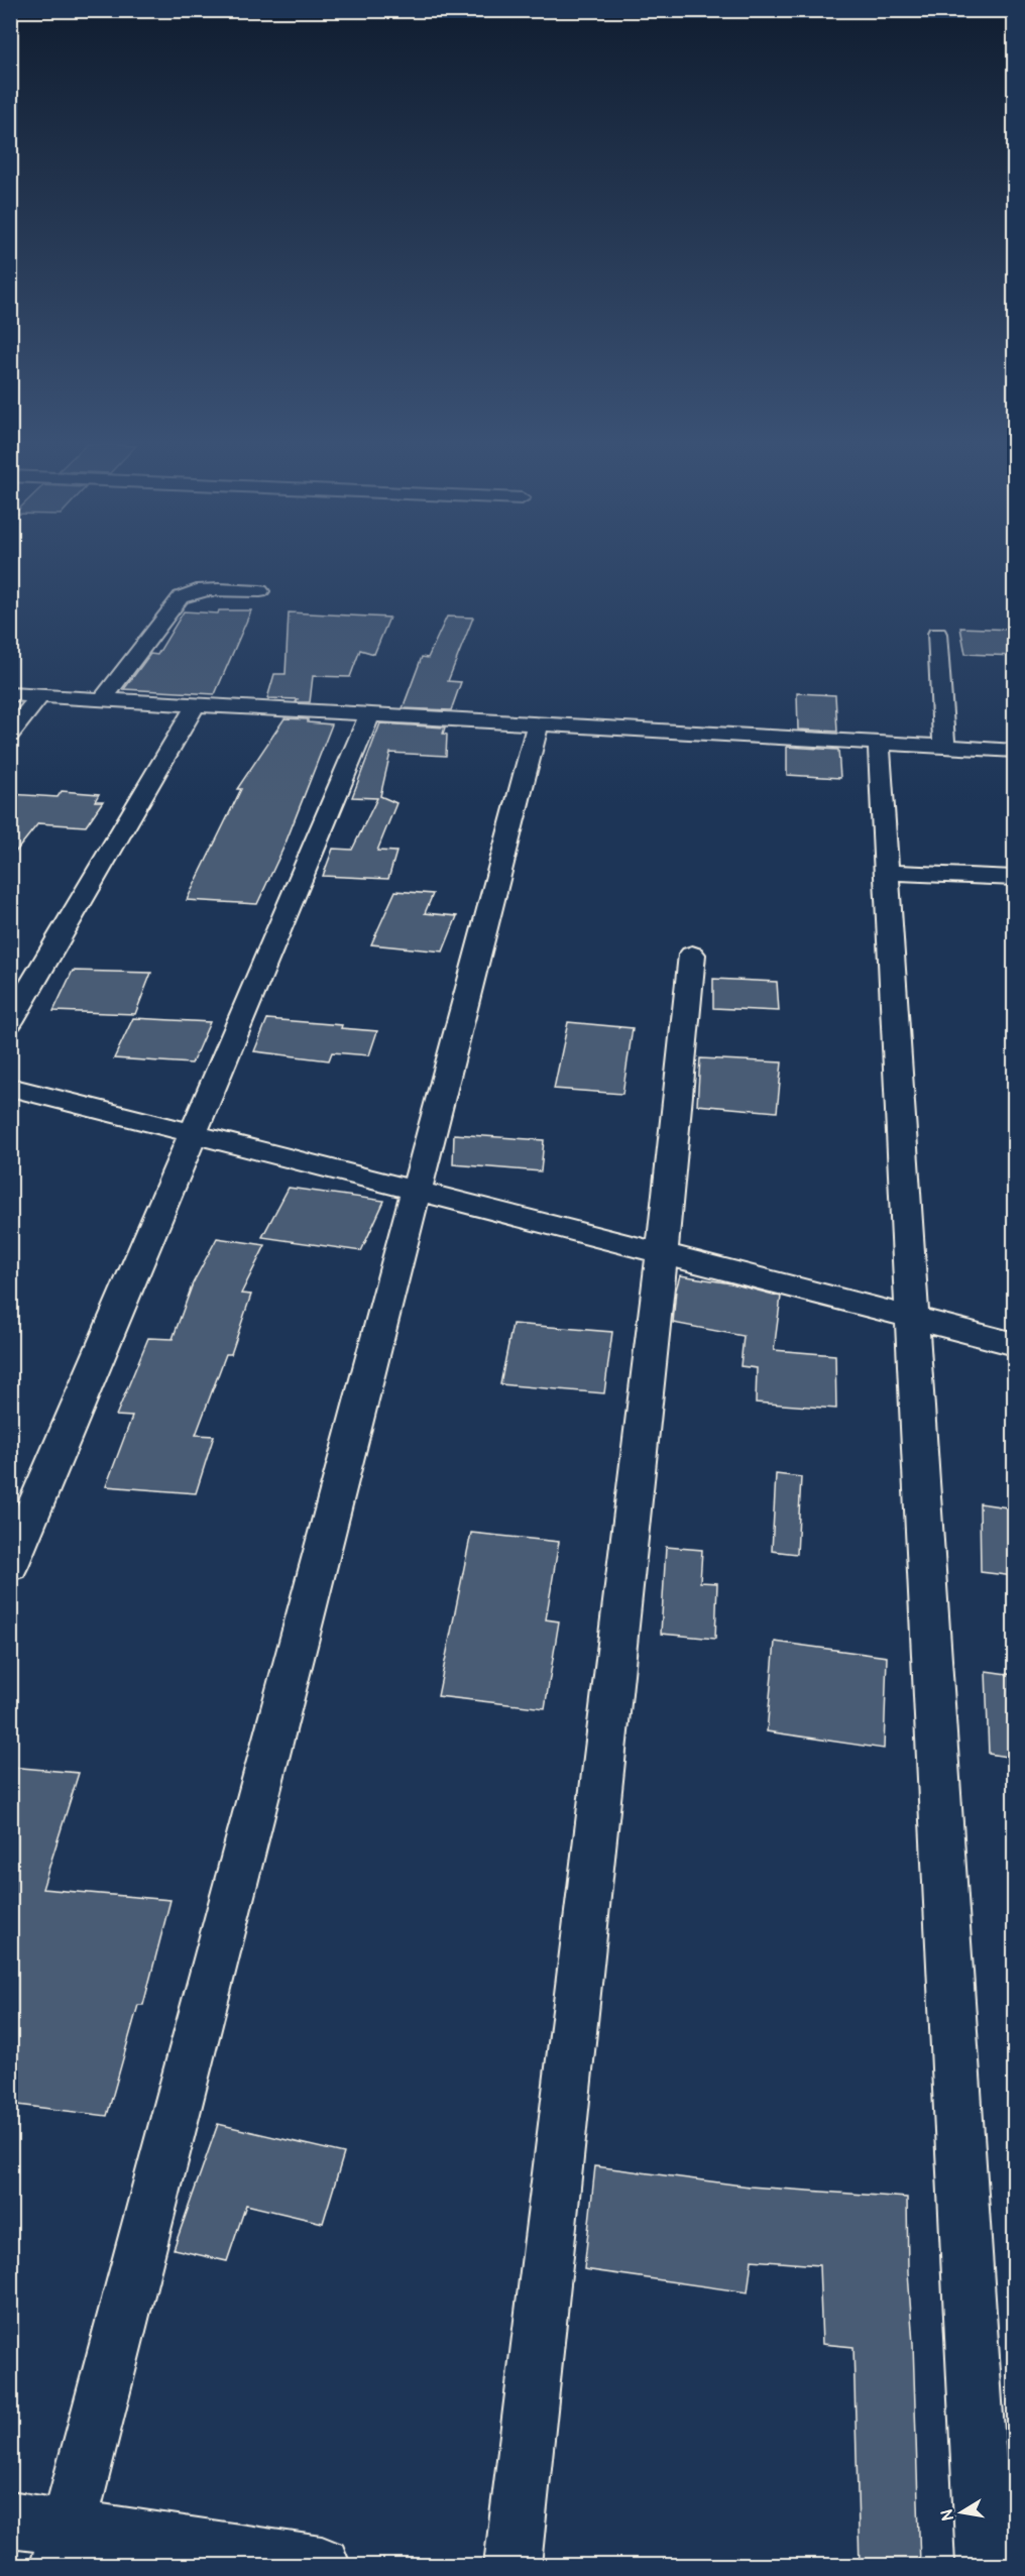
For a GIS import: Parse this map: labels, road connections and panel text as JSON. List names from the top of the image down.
{
  "north": "left"
}
